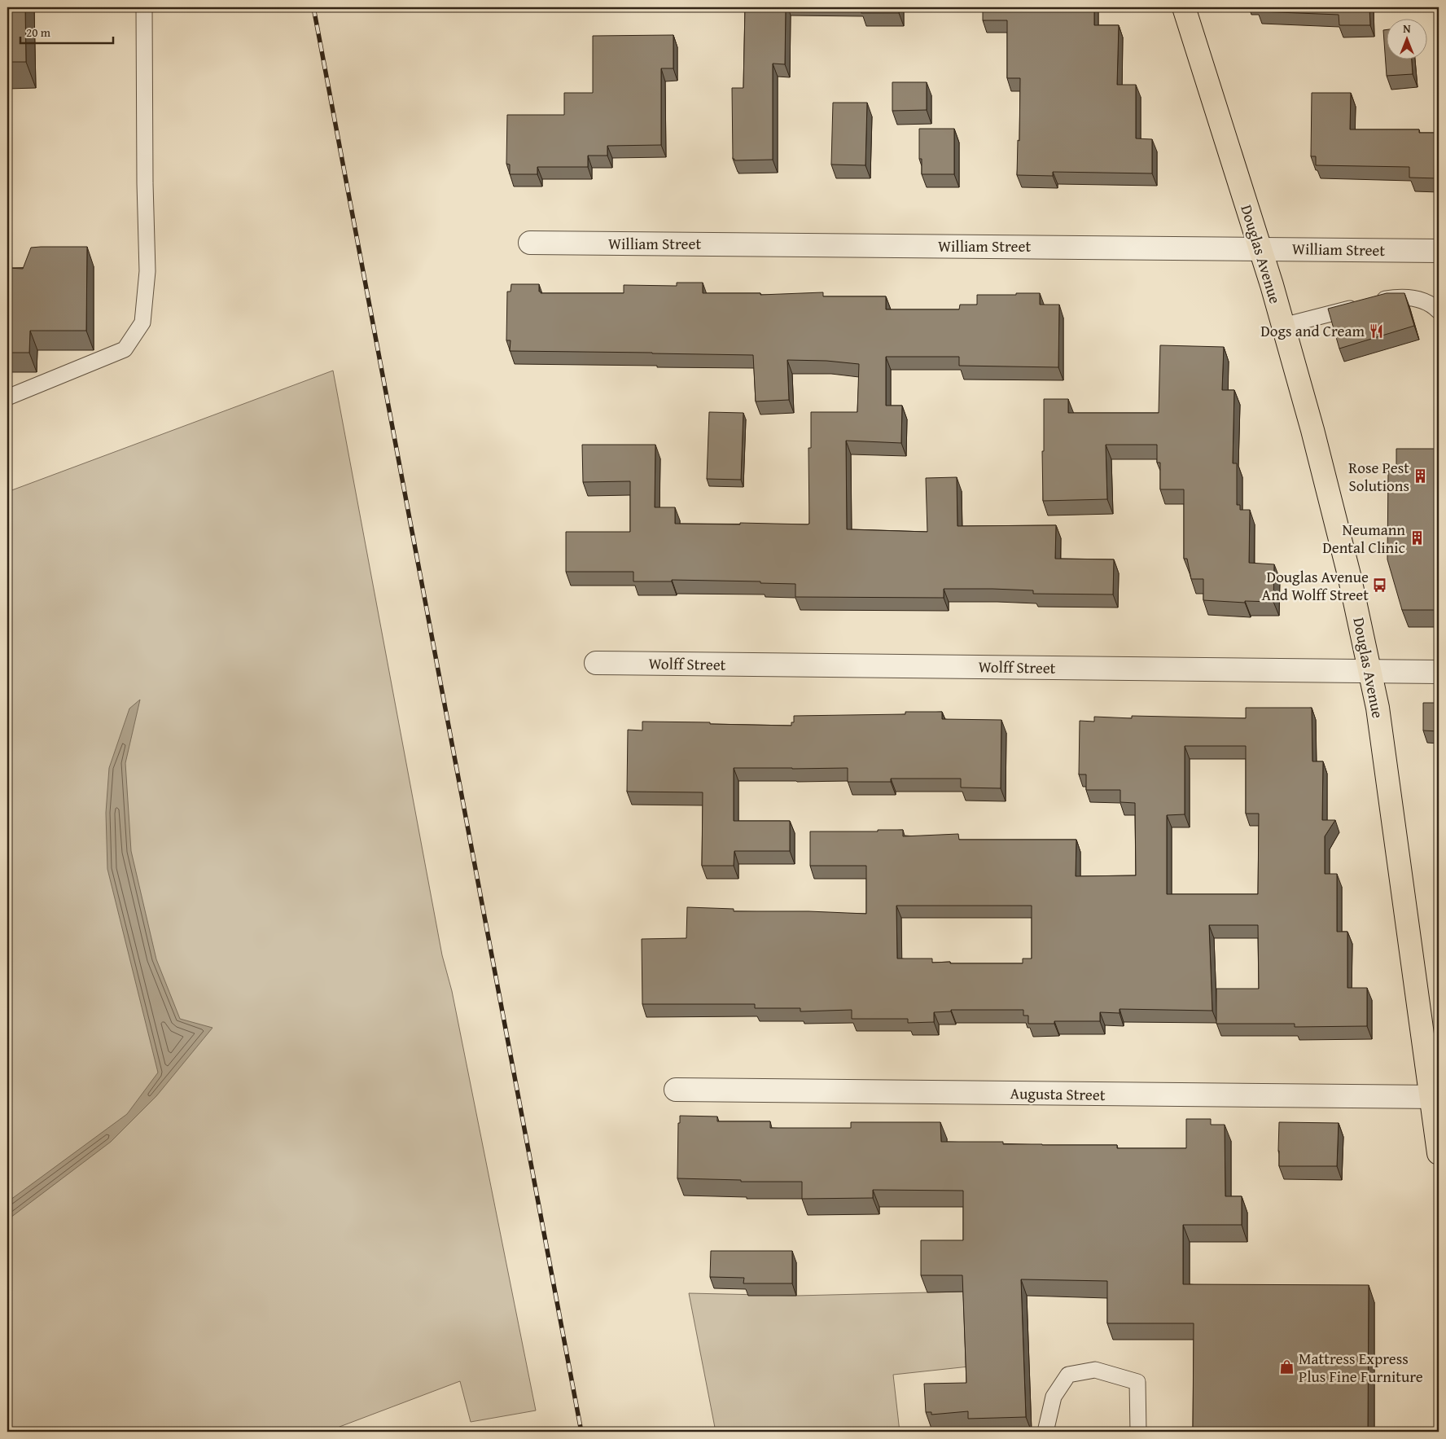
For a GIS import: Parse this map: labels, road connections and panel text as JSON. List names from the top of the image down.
{
  "streets": {
    "main road": ["Douglas Avenue"],
    "street": ["William Street", "Wolff Street", "Augusta Street"]
  },
  "crossings": [
    ["William Street", "Douglas Avenue"],
    ["Douglas Avenue", "Wolff Street"],
    ["Douglas Avenue", "Augusta Street"]
  ],
  "places": {
    "restaurant": ["Dogs and Cream"],
    "building": ["Rose Pest Solutions", "Neumann Dental Clinic"],
    "bus stop": ["Douglas Avenue And Wolff Street"],
    "shop": ["Mattress Express Plus Fine Furniture"]
  },
  "scale_bar": "20 m",
  "north": "top"
}
